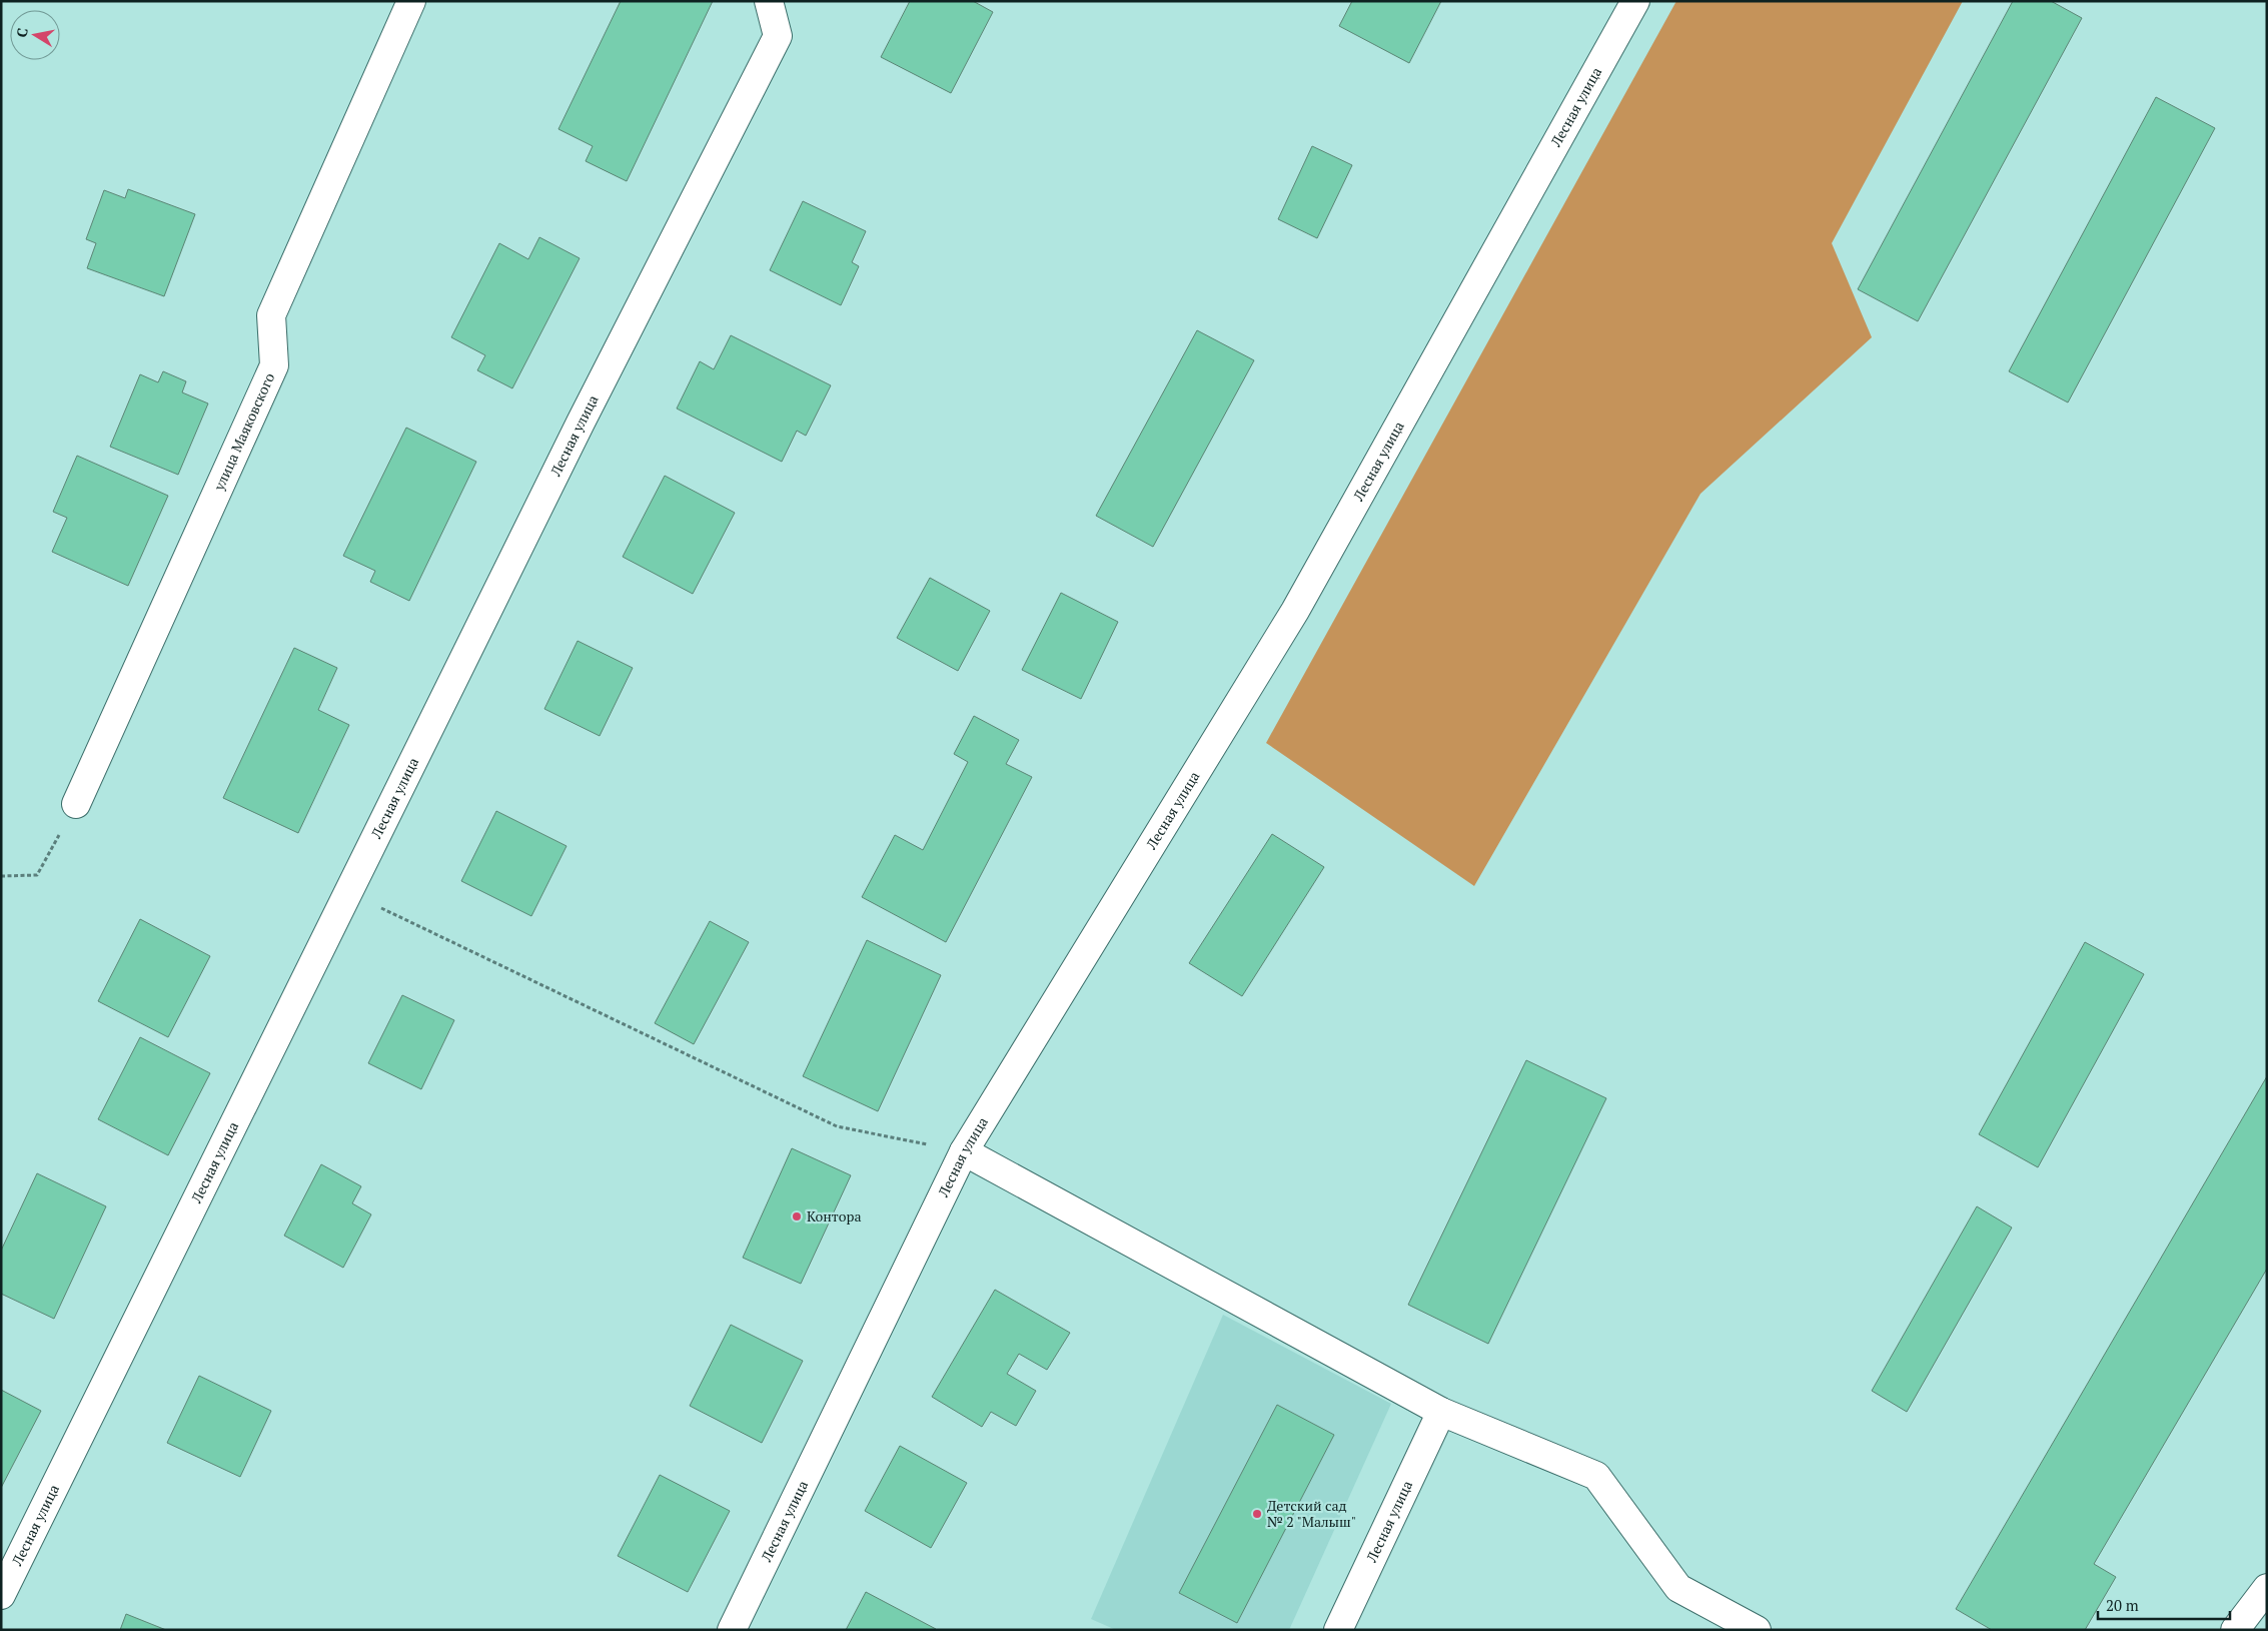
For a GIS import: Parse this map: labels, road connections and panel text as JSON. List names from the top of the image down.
{
  "streets": {
    "street": ["Лесная улица", "улица Маяковского"]
  },
  "places": ["Контора", "Детский сад № 2 \"Малыш\""],
  "scale_bar": "20 m",
  "north": "left"
}
